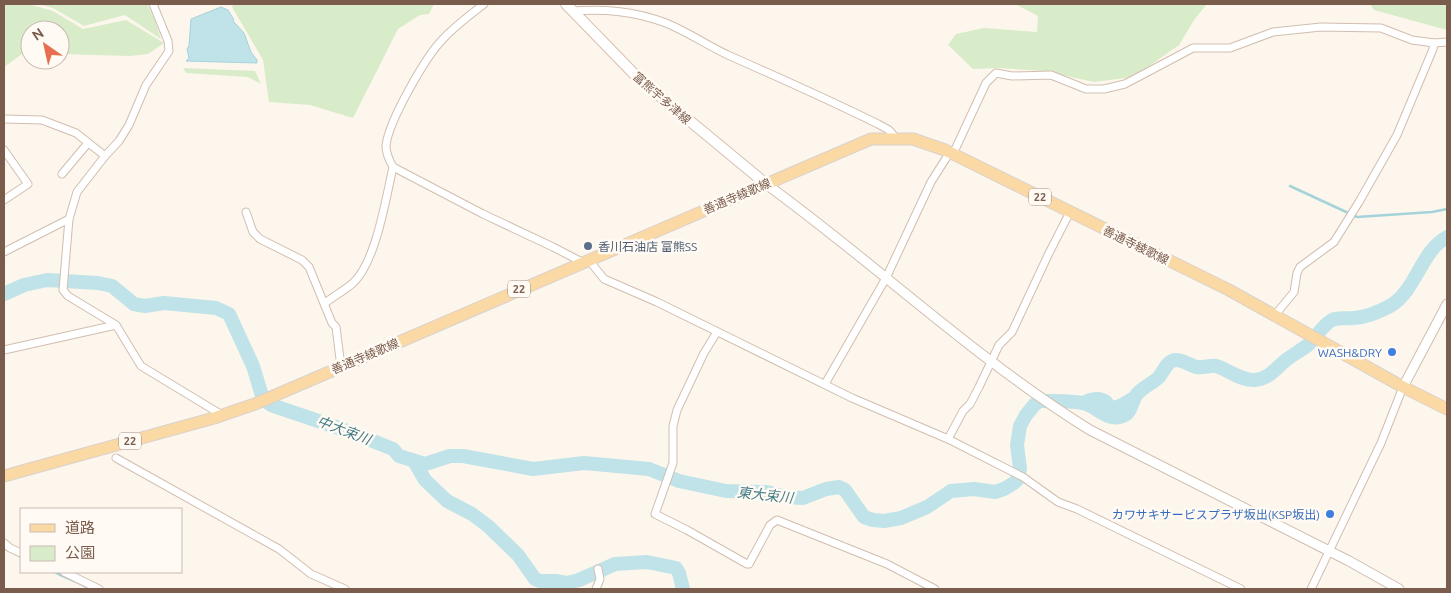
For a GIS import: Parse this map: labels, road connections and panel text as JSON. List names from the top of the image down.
{
  "streets": {
    "main road": ["富熊宇多津線", "善通寺綾歌線", "22"]
  },
  "crossings": [
    ["富熊宇多津線", "善通寺綾歌線"]
  ],
  "water": ["中大束川", "東大束川"],
  "places": ["香川石油店 富熊SS", "WASH&DRY", "カワサキサービスプラザ坂出(KSP坂出)"],
  "legend": ["道路", "公園"],
  "north": "top left"
}
